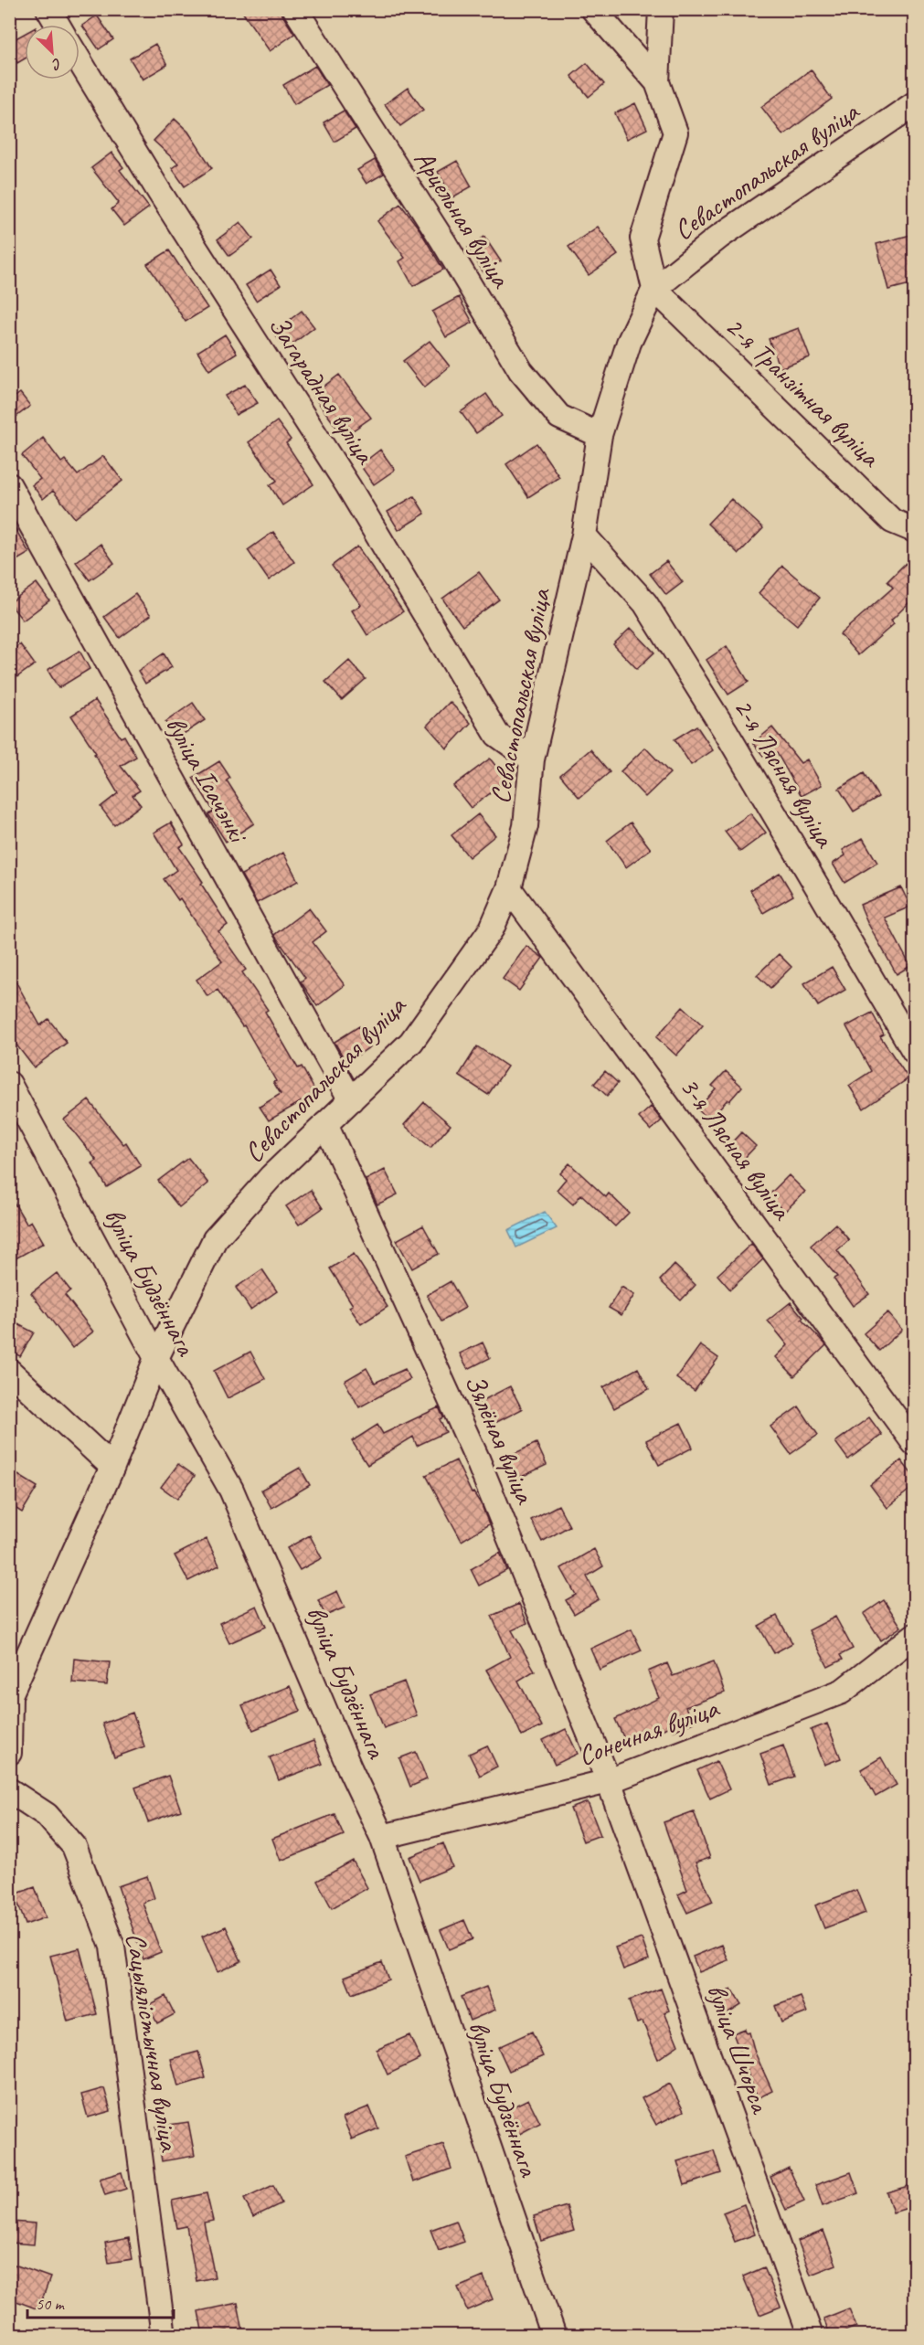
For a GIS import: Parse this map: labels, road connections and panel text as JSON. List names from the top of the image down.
{
  "streets": {
    "street": [
      "Севастопальская вуліца",
      "Арцельная вуліца",
      "Загарадная вуліца",
      "2-я Транзітная вуліца",
      "2-я Лясная вуліца",
      "вуліца Ісачэнкі",
      "3-я Лясная вуліца",
      "вуліца Будзённага",
      "Зялёная вуліца",
      "Сонечная вуліца",
      "Сацыялістычная вуліца",
      "вуліца Шчорса"
    ]
  },
  "crossings": [
    ["Севастопальская вуліца", "Арцельная вуліца"],
    ["Севастопальская вуліца", "Загарадная вуліца"],
    ["Севастопальская вуліца", "2-я Транзітная вуліца"],
    ["Севастопальская вуліца", "2-я Лясная вуліца"],
    ["Севастопальская вуліца", "вуліца Ісачэнкі"],
    ["Севастопальская вуліца", "3-я Лясная вуліца"],
    ["Севастопальская вуліца", "вуліца Будзённага"],
    ["Севастопальская вуліца", "Зялёная вуліца"],
    ["вуліца Будзённага", "Сонечная вуліца"],
    ["Зялёная вуліца", "Сонечная вуліца"],
    ["Зялёная вуліца", "вуліца Шчорса"],
    ["Сонечная вуліца", "вуліца Шчорса"]
  ],
  "scale_bar": "50 m",
  "north": "bottom right"
}
